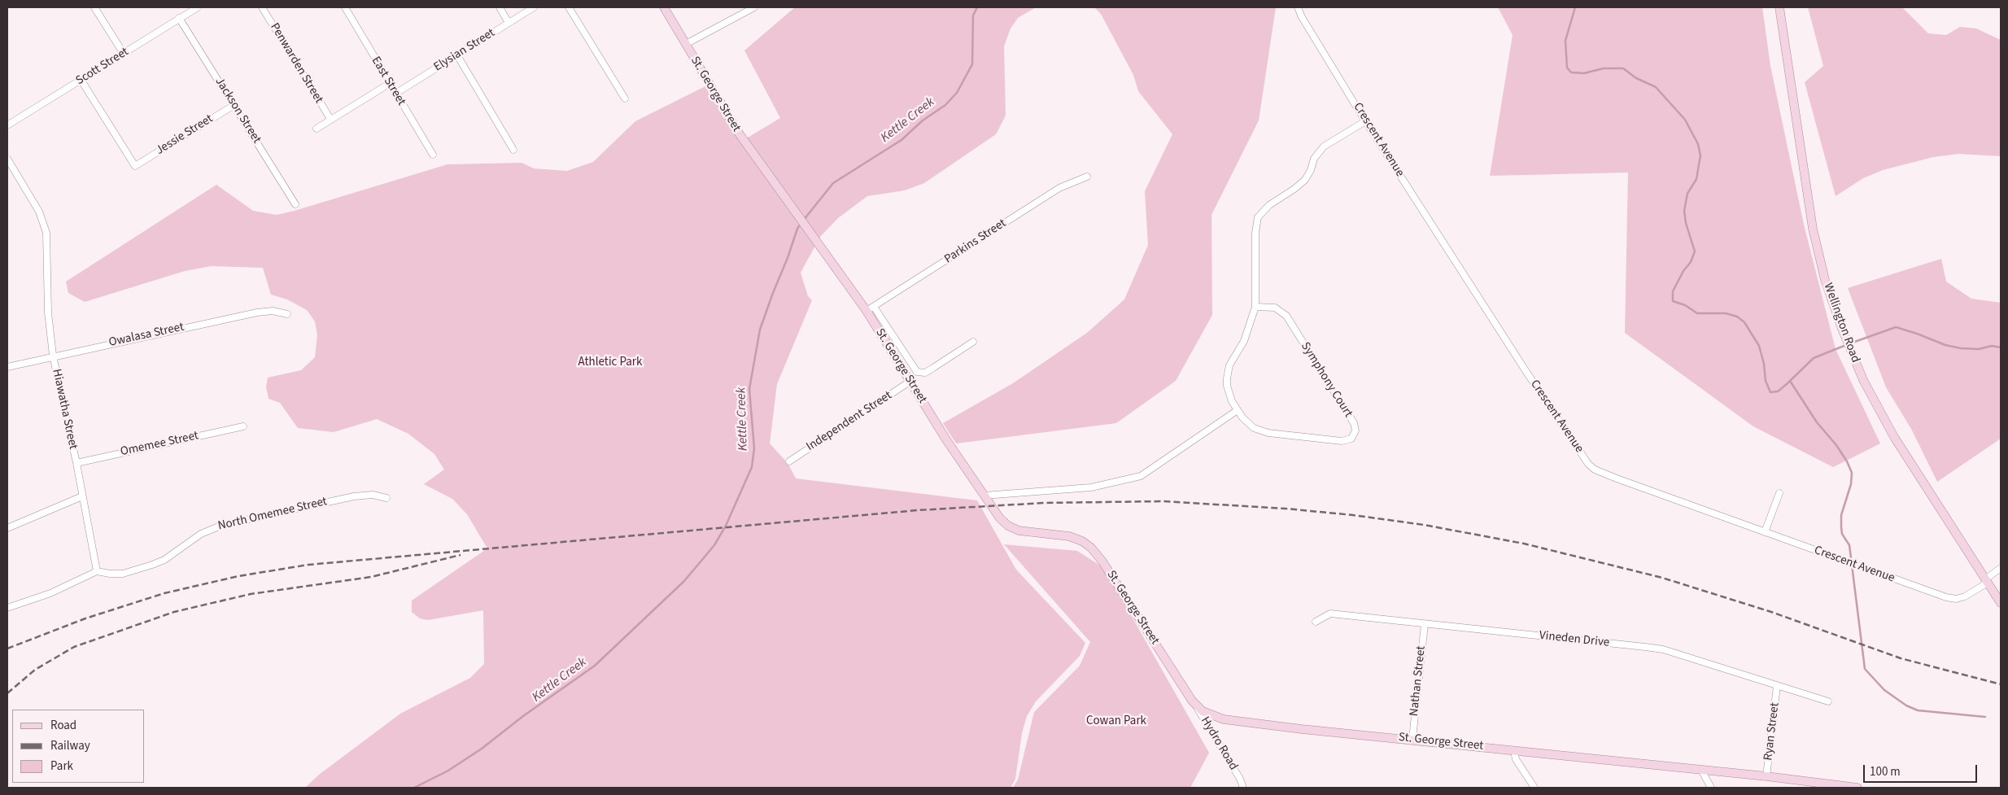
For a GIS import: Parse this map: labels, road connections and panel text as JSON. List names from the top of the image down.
{
  "streets": {
    "street": [
      "Elysian Street",
      "Penwarden Street",
      "Scott Street",
      "East Street",
      "St. George Street",
      "Jackson Street",
      "Jessie Street",
      "Crescent Avenue",
      "Parkins Street",
      "Wellington Road",
      "Owalasa Street",
      "Symphony Court",
      "Hiawatha Street",
      "Independent Street",
      "Omemee Street",
      "North Omemee Street",
      "Vineden Drive",
      "Nathan Street",
      "Ryan Street",
      "Hydro Road"
    ]
  },
  "crossings": [
    ["Elysian Street", "East Street"],
    ["Scott Street", "Jackson Street"],
    ["Scott Street", "Jessie Street"],
    ["St. George Street", "Parkins Street"],
    ["St. George Street", "Independent Street"],
    ["St. George Street", "Nathan Street"],
    ["St. George Street", "Ryan Street"],
    ["St. George Street", "Hydro Road"],
    ["Jackson Street", "Jessie Street"],
    ["Crescent Avenue", "Wellington Road"],
    ["Crescent Avenue", "Symphony Court"],
    ["Owalasa Street", "Hiawatha Street"],
    ["Hiawatha Street", "Omemee Street"],
    ["Hiawatha Street", "North Omemee Street"],
    ["Vineden Drive", "Nathan Street"],
    ["Vineden Drive", "Ryan Street"]
  ],
  "water": ["Kettle Creek"],
  "parks": ["Athletic Park", "Cowan Park"],
  "legend": ["Road", "Railway", "Park"],
  "scale_bar": "100 m"
}
